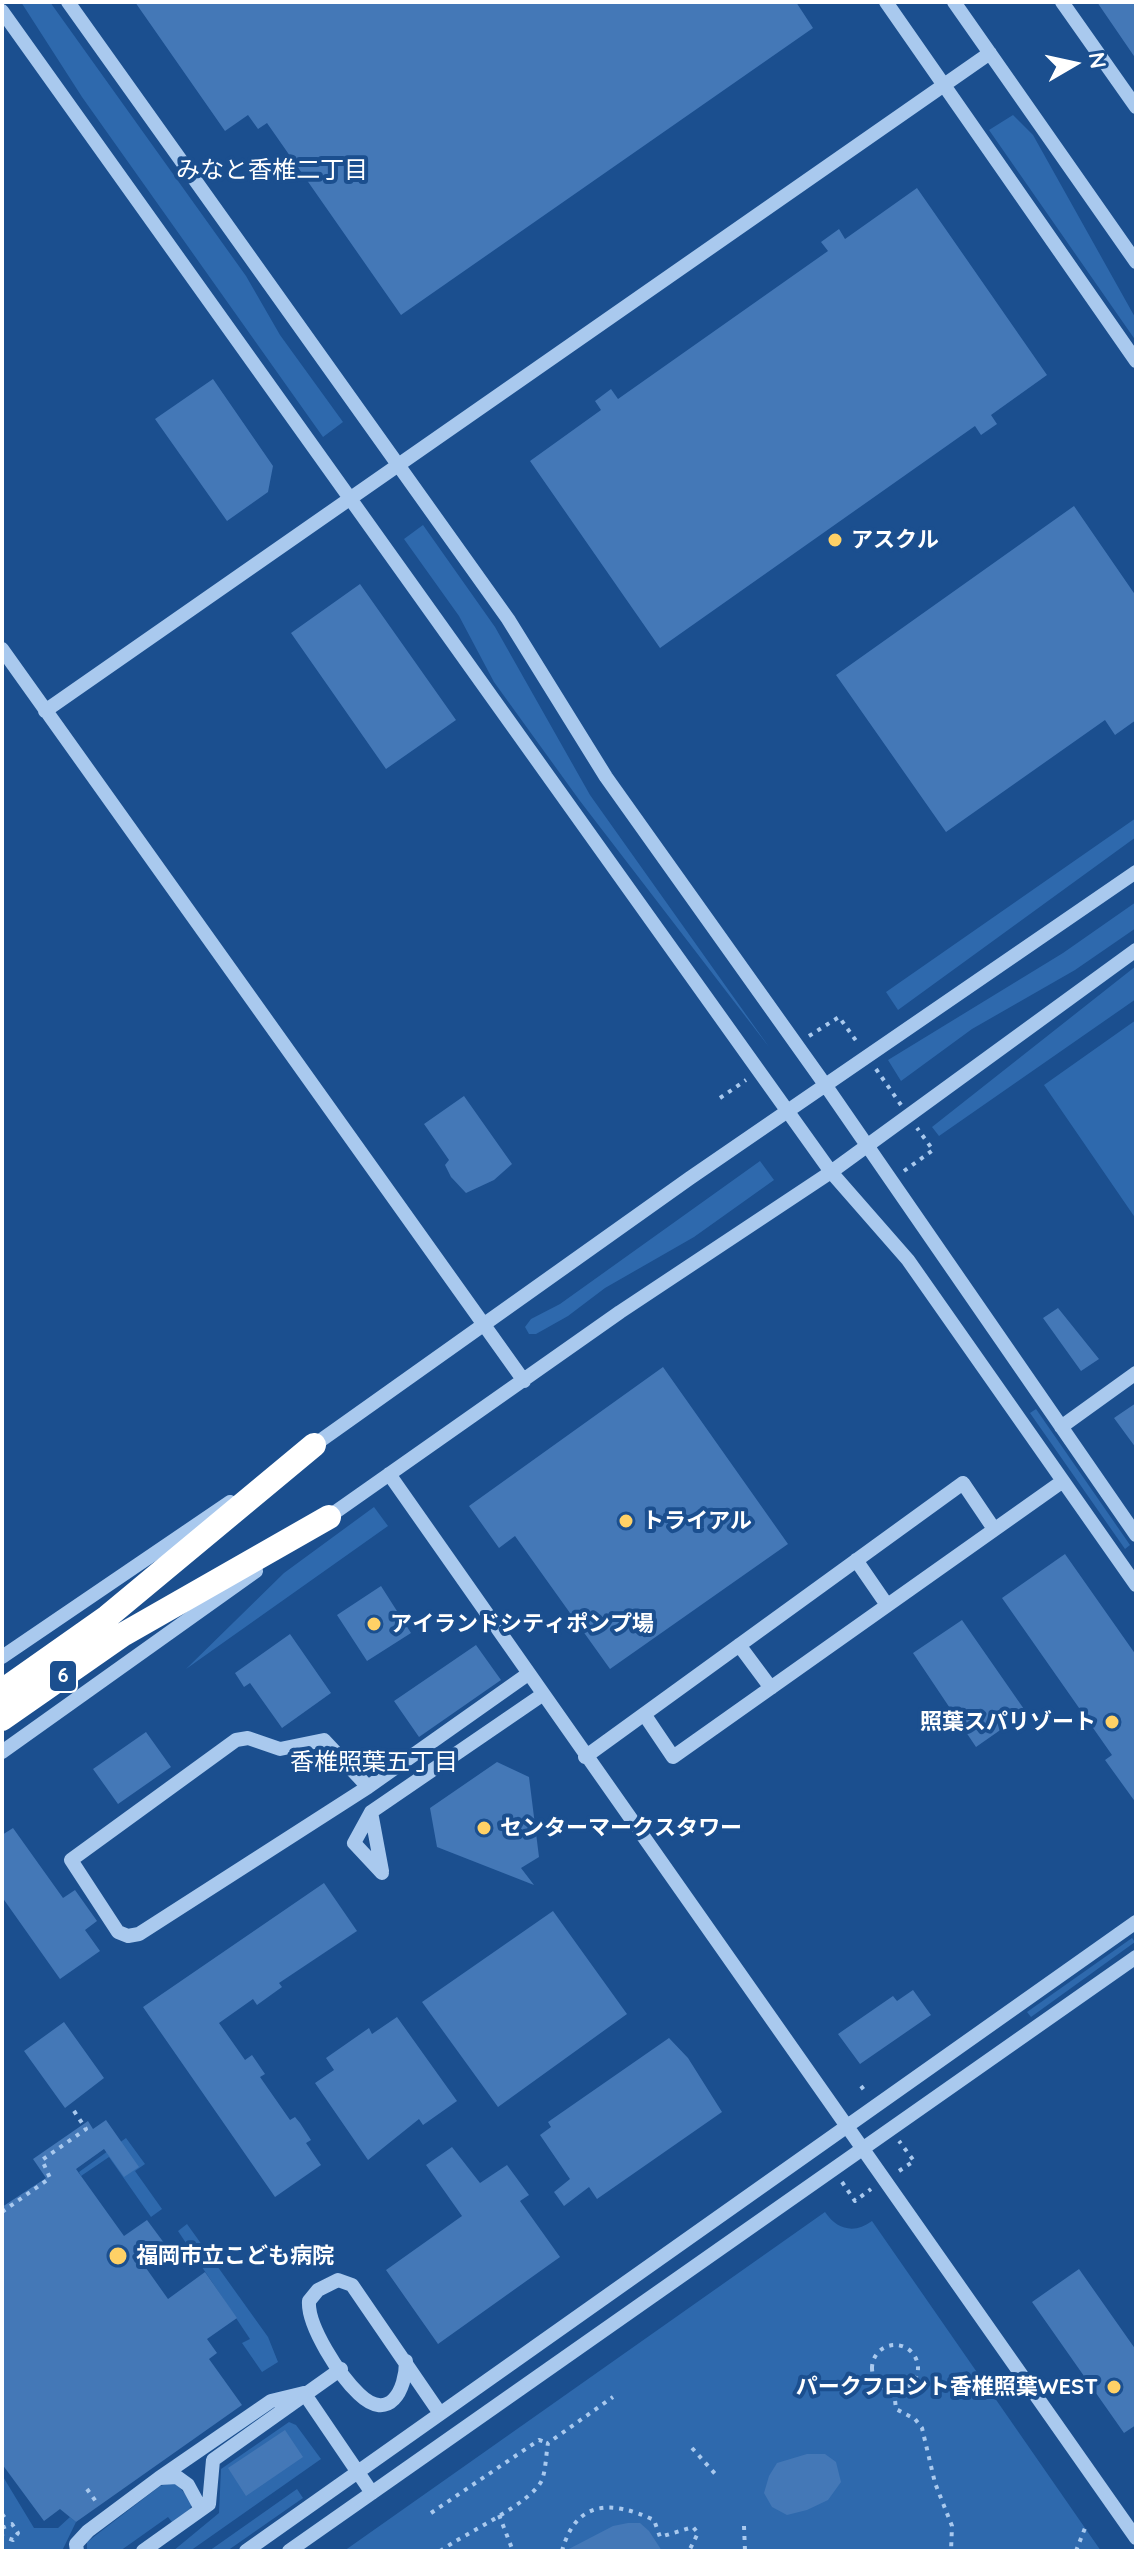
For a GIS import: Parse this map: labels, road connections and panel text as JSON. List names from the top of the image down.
{
  "streets": {
    "highway": ["6"]
  },
  "districts": ["みなと香椎二丁目", "香椎照葉五丁目"],
  "places": [
    "アスクル",
    "トライアル",
    "アイランドシティポンプ場",
    "照葉スパリゾート",
    "センターマークスタワー",
    "福岡市立こども病院",
    "パークフロント香椎照葉WEST"
  ],
  "north": "right"
}
